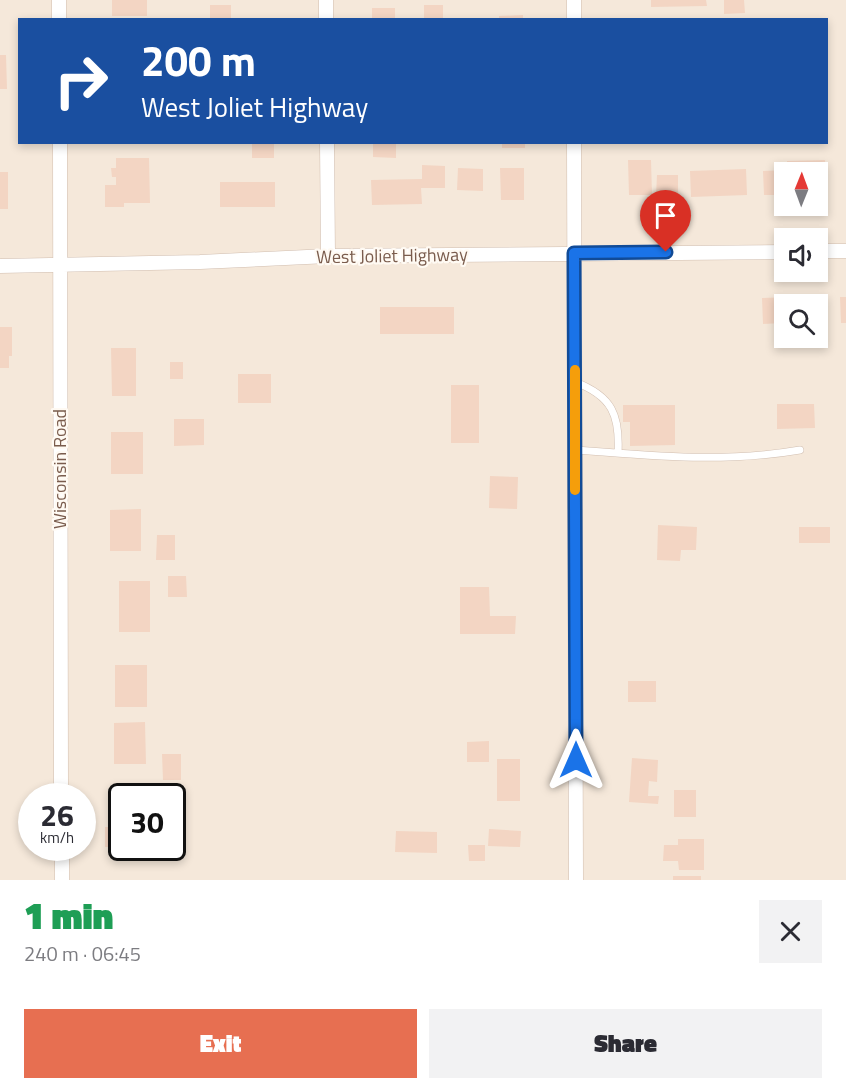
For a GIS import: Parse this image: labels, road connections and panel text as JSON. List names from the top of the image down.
{
  "streets": {
    "street": ["West Joliet Highway", "Wisconsin Road"]
  },
  "crossings": [
    ["West Joliet Highway", "Wisconsin Road"]
  ],
  "north": "top",
  "page": {
    "turn": ["200 m", "West Joliet Highway"],
    "speed": "26 km/h",
    "limit": "30",
    "heading": ["1 min", "240 m · 06:45"],
    "buttons": ["Exit", "Share"]
  }
}
